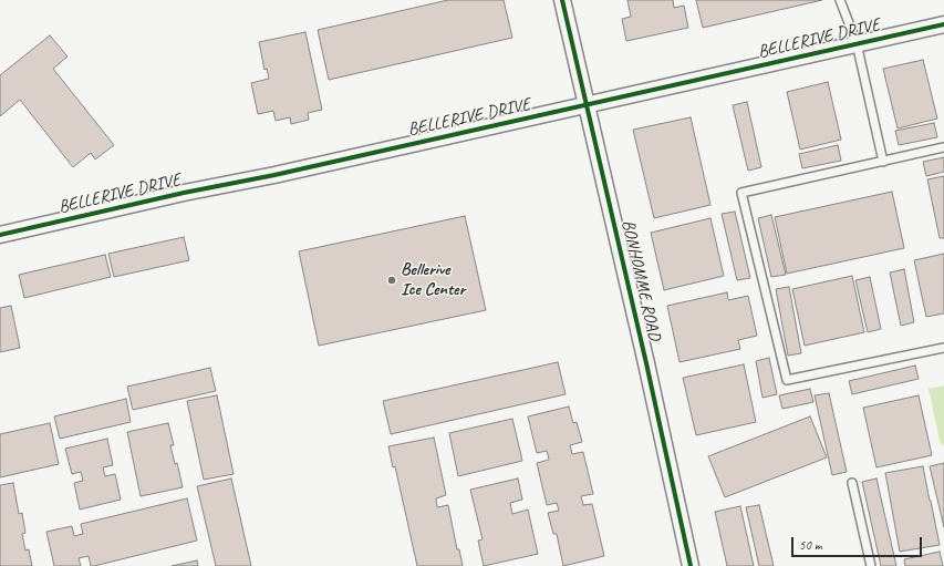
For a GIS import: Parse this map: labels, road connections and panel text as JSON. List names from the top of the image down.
{
  "streets": {
    "street": ["BELLERIVE DRIVE", "BONHOMME ROAD"]
  },
  "crossings": [
    ["BELLERIVE DRIVE", "BONHOMME ROAD"]
  ],
  "places": ["Bellerive Ice Center"],
  "scale_bar": "50 m"
}
